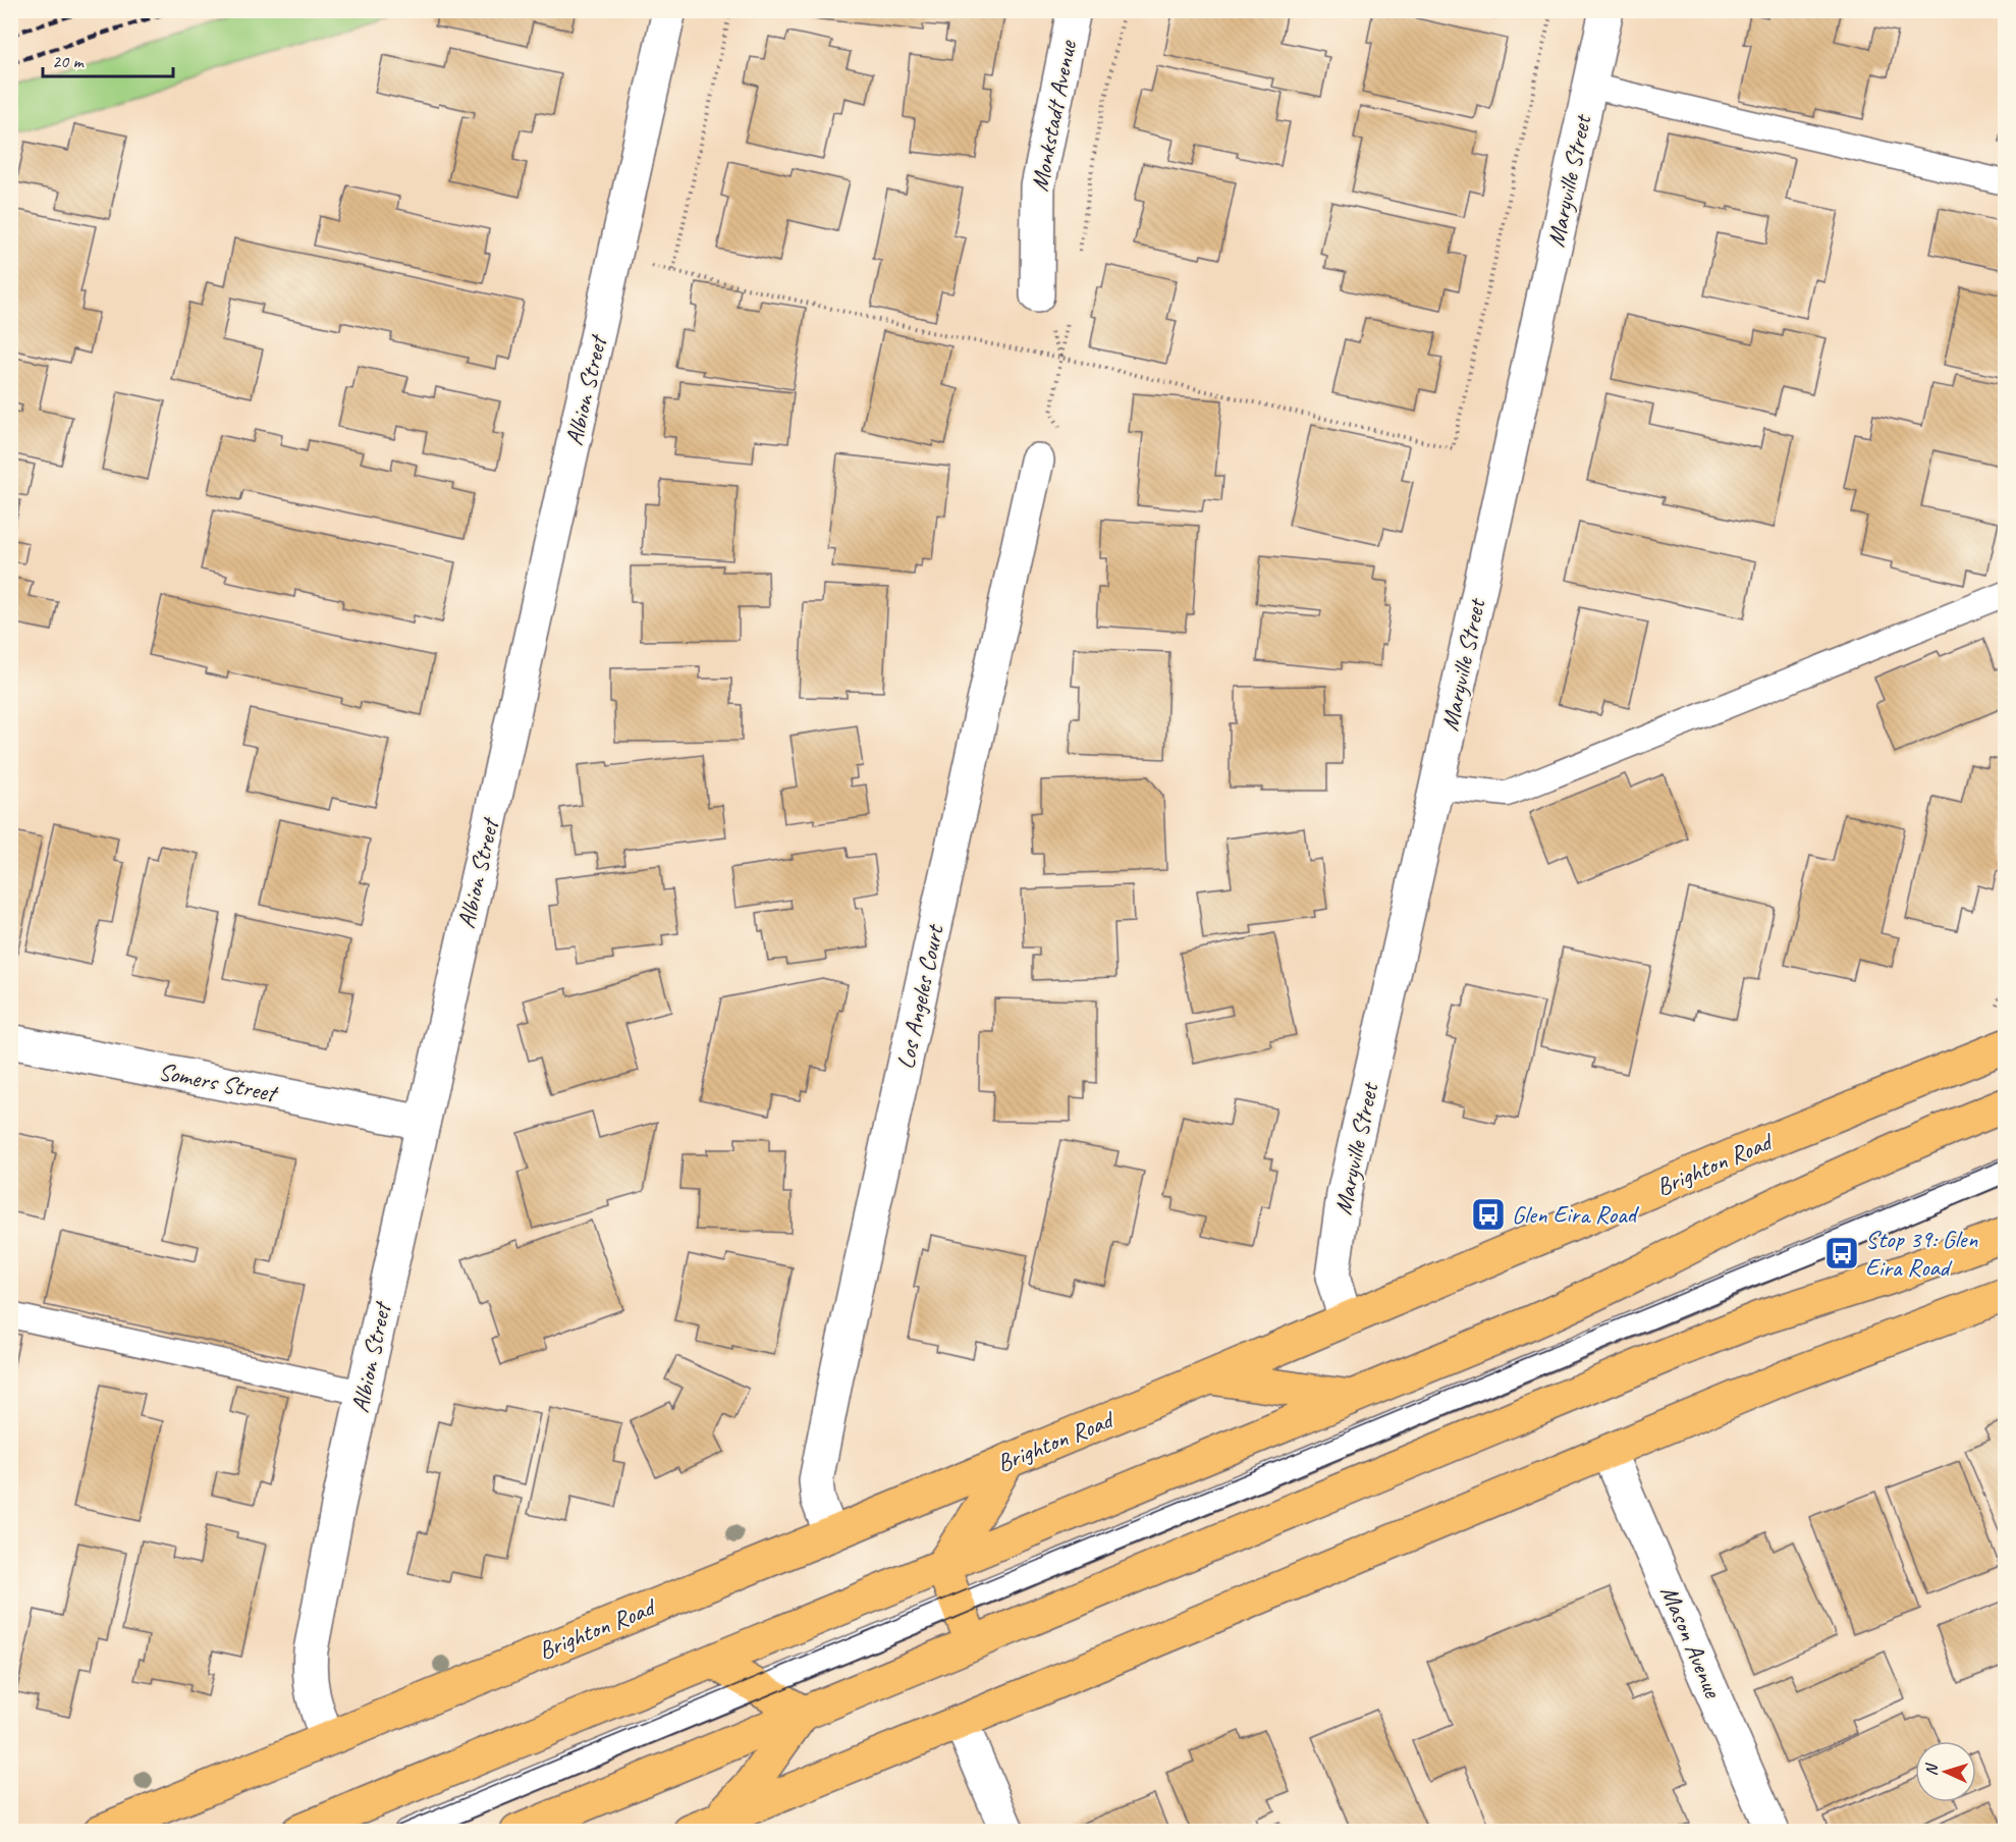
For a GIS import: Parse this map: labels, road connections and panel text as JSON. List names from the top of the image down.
{
  "streets": {
    "main road": ["Brighton Road"],
    "street": [
      "Monkstadt Avenue",
      "Maryville Street",
      "Albion Street",
      "Los Angeles Court",
      "Somers Street",
      "Mason Avenue"
    ]
  },
  "crossings": [
    ["Maryville Street", "Brighton Road"],
    ["Albion Street", "Somers Street"],
    ["Albion Street", "Brighton Road"],
    ["Los Angeles Court", "Brighton Road"]
  ],
  "places": {
    "bus stop": ["Glen Eira Road", "Stop 39: Glen Eira Road"]
  },
  "scale_bar": "20 m",
  "north": "left"
}
